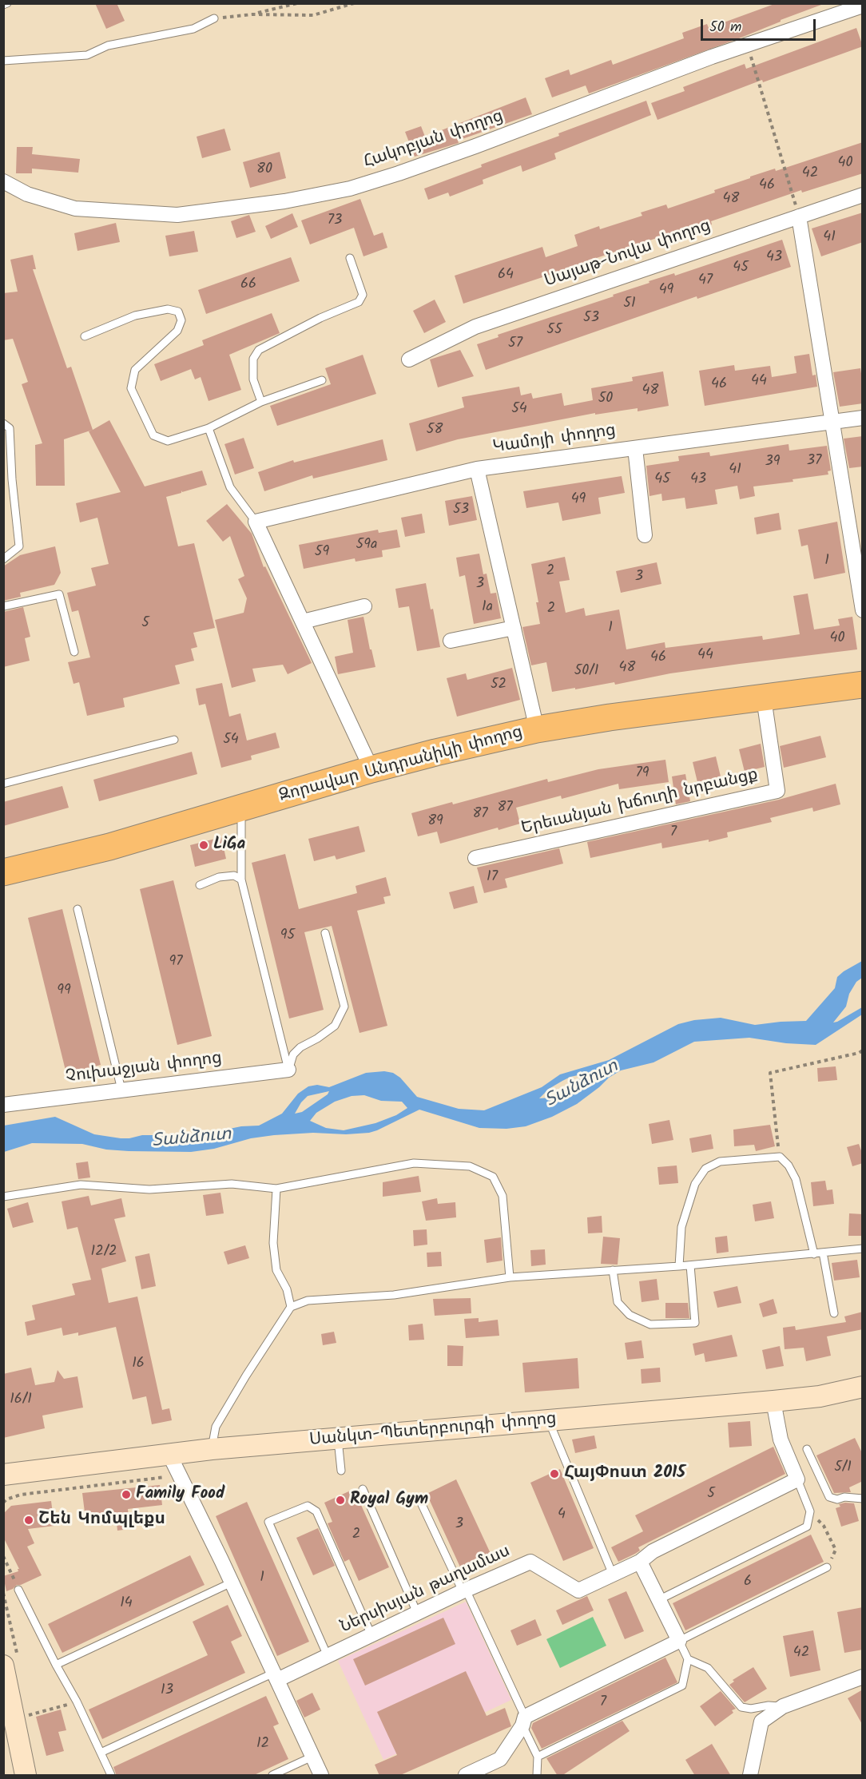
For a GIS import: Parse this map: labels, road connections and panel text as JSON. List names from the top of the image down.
{
  "streets": {
    "highway": ["Զորավար Անդրանիկի փողոց"],
    "street": [
      "Հակոբյան փողոց",
      "Սայաթ-Նովա փողոց",
      "Կամոյի փողոց",
      "Երեւանյան խճուղի նրբանցք",
      "Չուխաջյան փողոց",
      "Սանկտ-Պետերբուրգի փողոց",
      "Ներսիսյան թաղամաս"
    ]
  },
  "crossings": [
    ["Զորավար Անդրանիկի փողոց", "Երեւանյան խճուղի նրբանցք"]
  ],
  "water": ["Տանձուտ"],
  "places": [
    "LiGa",
    "ՀայՓոստ 2015",
    "Family Food",
    "Royal Gym",
    "Շեն Կոմպլեքս"
  ],
  "house_numbers": [
    "40",
    "80",
    "42",
    "46",
    "48",
    "73",
    "41",
    "43",
    "45",
    "64",
    "47",
    "66",
    "49",
    "51",
    "53",
    "55",
    "57",
    "44",
    "46",
    "48",
    "50",
    "54",
    "58",
    "37",
    "39",
    "41",
    "45",
    "43",
    "49",
    "53",
    "59a",
    "59",
    "1",
    "2",
    "3",
    "3",
    "1a",
    "2",
    "5",
    "1",
    "40",
    "44",
    "46",
    "48",
    "50/1",
    "52",
    "54",
    "79",
    "87",
    "87",
    "89",
    "7",
    "17",
    "95",
    "97",
    "99",
    "12/2",
    "16",
    "16/1",
    "5/1",
    "5",
    "4",
    "3",
    "2",
    "1",
    "6",
    "14",
    "42",
    "13",
    "7",
    "12"
  ],
  "scale_bar": "50 m"
}
